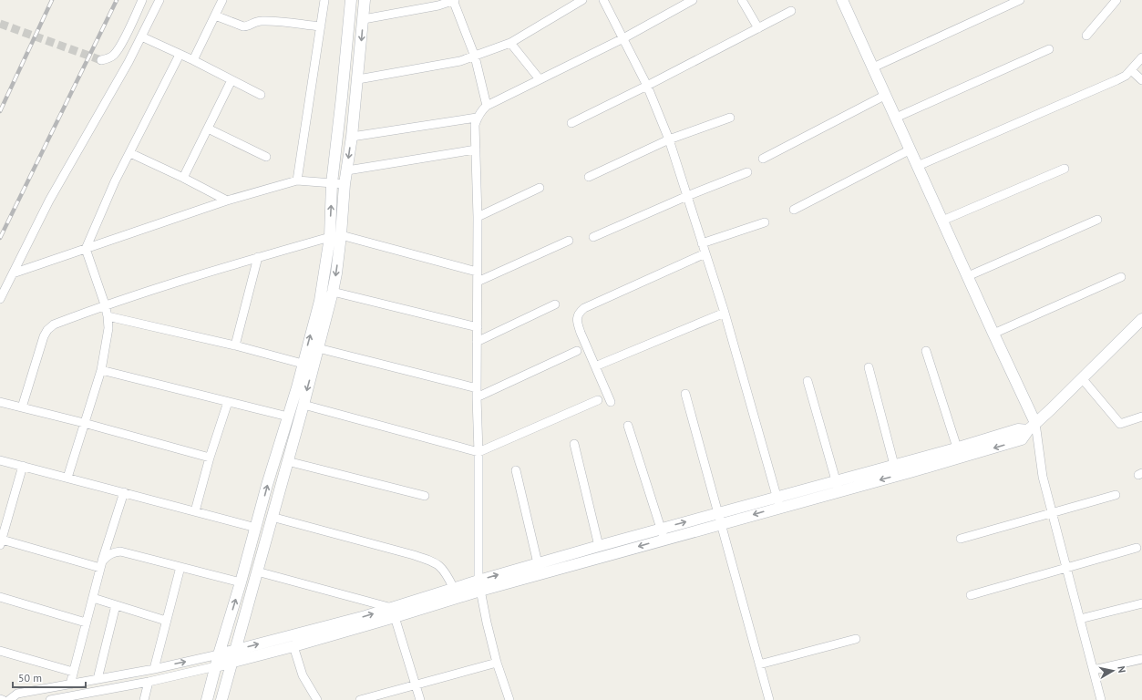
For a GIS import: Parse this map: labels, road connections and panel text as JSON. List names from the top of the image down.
{
  "scale_bar": "50 m",
  "north": "right"
}
